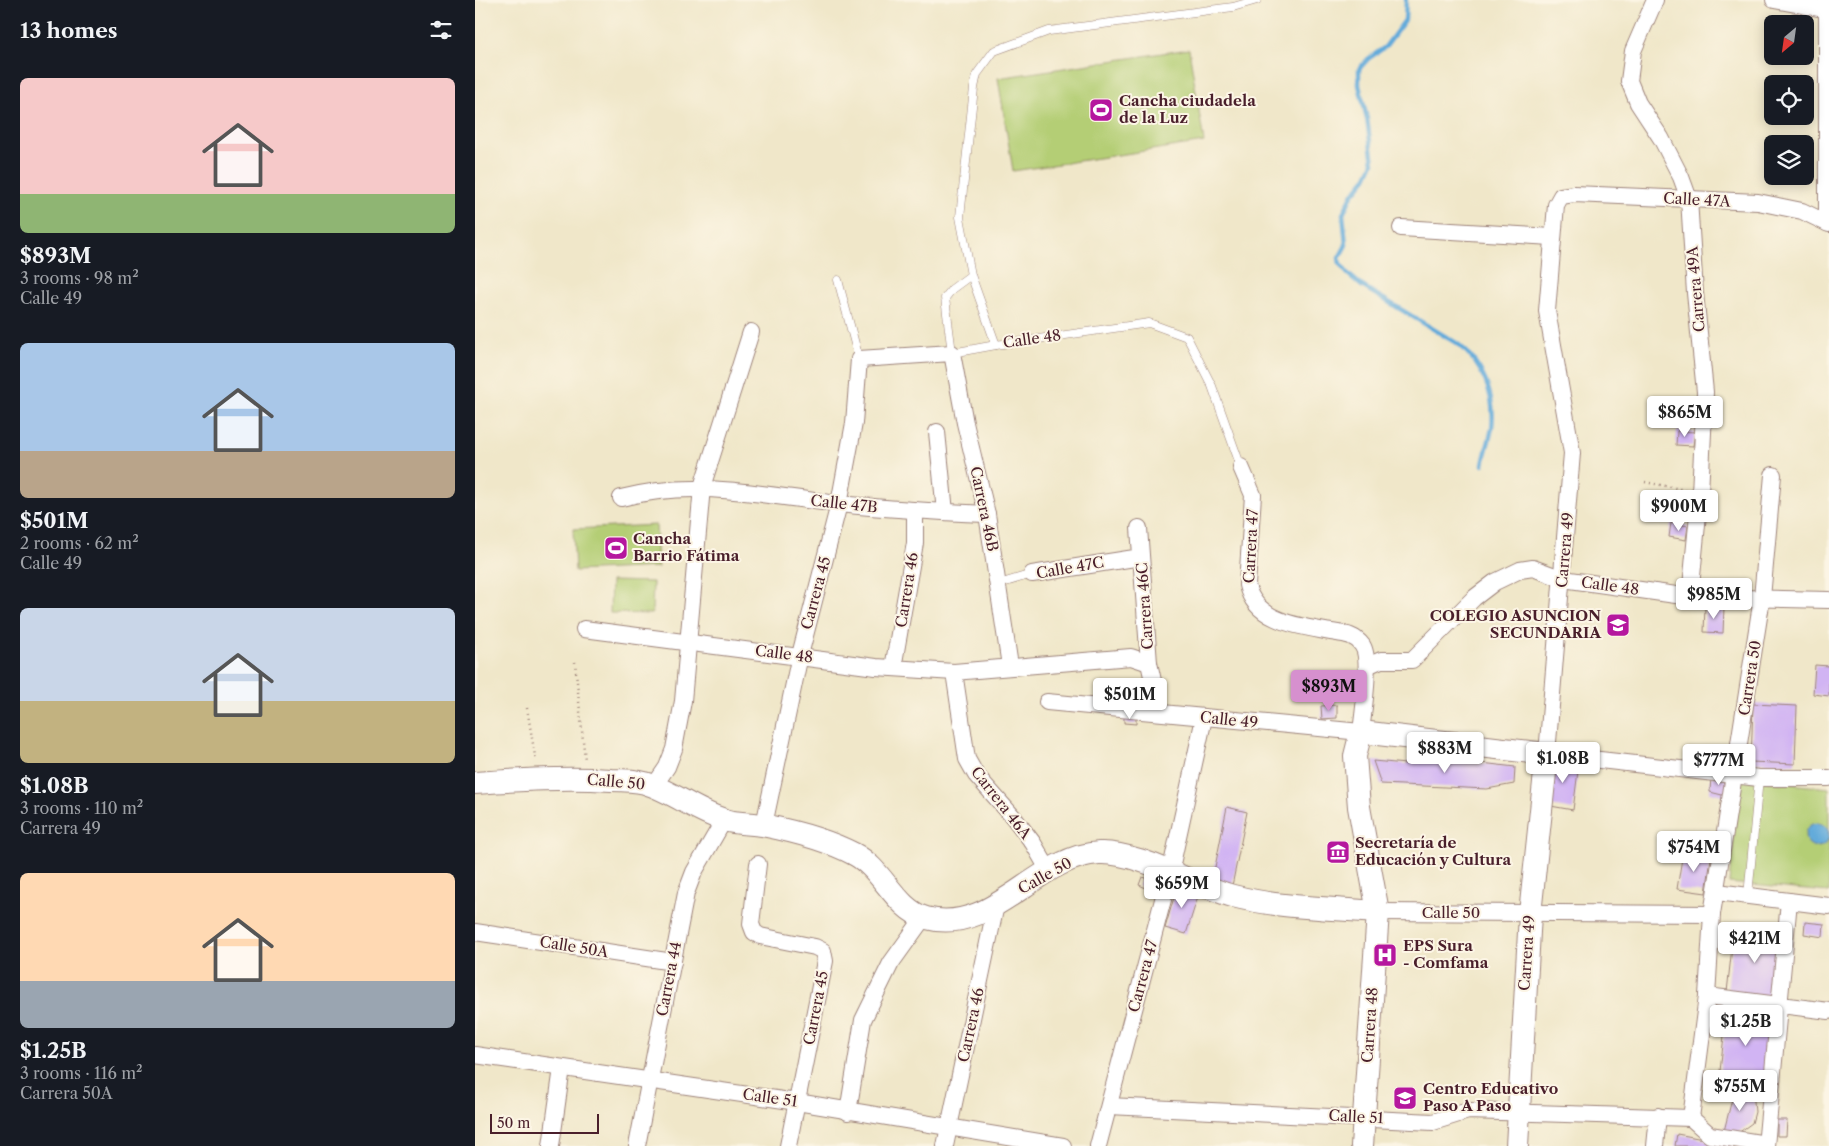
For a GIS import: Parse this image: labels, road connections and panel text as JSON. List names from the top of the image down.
{
  "streets": {
    "street": [
      "Calle 47A",
      "Carrera 49A",
      "Calle 48",
      "Calle 47B",
      "Carrera 46B",
      "Carrera 47",
      "Carrera 49",
      "Calle 47C",
      "Carrera 46",
      "Carrera 45",
      "Carrera 46C",
      "Carrera 50",
      "Calle 49",
      "Calle 50",
      "Carrera 46A",
      "Calle 50A",
      "Carrera 44",
      "Carrera 48",
      "Calle 51"
    ]
  },
  "crossings": [
    ["Calle 47A", "Carrera 49A"],
    ["Calle 47A", "Carrera 49"],
    ["Carrera 49A", "Calle 48"],
    ["Calle 48", "Carrera 46B"],
    ["Calle 48", "Carrera 47"],
    ["Calle 48", "Carrera 49"],
    ["Calle 48", "Carrera 46"],
    ["Calle 48", "Carrera 45"],
    ["Calle 48", "Carrera 46C"],
    ["Calle 48", "Carrera 50"],
    ["Calle 48", "Carrera 46A"],
    ["Calle 48", "Carrera 48"],
    ["Calle 47B", "Carrera 46B"],
    ["Calle 47B", "Carrera 46"],
    ["Calle 47B", "Carrera 45"],
    ["Carrera 46B", "Calle 47C"],
    ["Carrera 47", "Calle 49"],
    ["Carrera 47", "Calle 50"],
    ["Carrera 47", "Carrera 48"],
    ["Carrera 47", "Calle 51"],
    ["Carrera 49", "Calle 49"],
    ["Carrera 49", "Calle 50"],
    ["Carrera 49", "Calle 51"],
    ["Calle 47C", "Carrera 46C"],
    ["Carrera 46", "Calle 50"],
    ["Carrera 46", "Calle 51"],
    ["Carrera 45", "Calle 50"],
    ["Carrera 45", "Calle 51"],
    ["Carrera 46C", "Calle 49"],
    ["Carrera 50", "Calle 49"],
    ["Carrera 50", "Calle 50"],
    ["Carrera 50", "Calle 51"],
    ["Calle 49", "Carrera 48"],
    ["Calle 50", "Carrera 46A"],
    ["Calle 50", "Carrera 44"],
    ["Calle 50", "Carrera 48"],
    ["Calle 50A", "Carrera 44"],
    ["Carrera 44", "Calle 51"],
    ["Carrera 48", "Calle 51"]
  ],
  "places": {
    "sports": ["Cancha ciudadela de la Luz", "Cancha Barrio Fátima"],
    "school or university": ["COLEGIO ASUNCION SECUNDARIA", "Centro Educativo Paso A Paso"],
    "museum": ["Secretaría de Educación y Cultura"],
    "hospital": ["EPS Sura - Comfama"]
  },
  "scale_bar": "50 m",
  "north": "bottom left",
  "page": {
    "heading": "13 homes",
    "list": [
      {
        "name": "$893M",
        "note": "3 rooms · 98 m² · Calle 49"
      },
      {
        "name": "$501M",
        "note": "2 rooms · 62 m² · Calle 49"
      },
      {
        "name": "$1.08B",
        "note": "3 rooms · 110 m² · Carrera 49"
      },
      {
        "name": "$1.25B",
        "note": "3 rooms · 116 m² · Carrera 50A"
      }
    ],
    "price": [
      "$865M",
      "$900M",
      "$985M",
      "$893M",
      "$501M",
      "$883M",
      "$1.08B",
      "$777M",
      "$754M",
      "$659M",
      "$421M",
      "$1.25B",
      "$755M"
    ],
    "scale": "50 m"
  }
}
